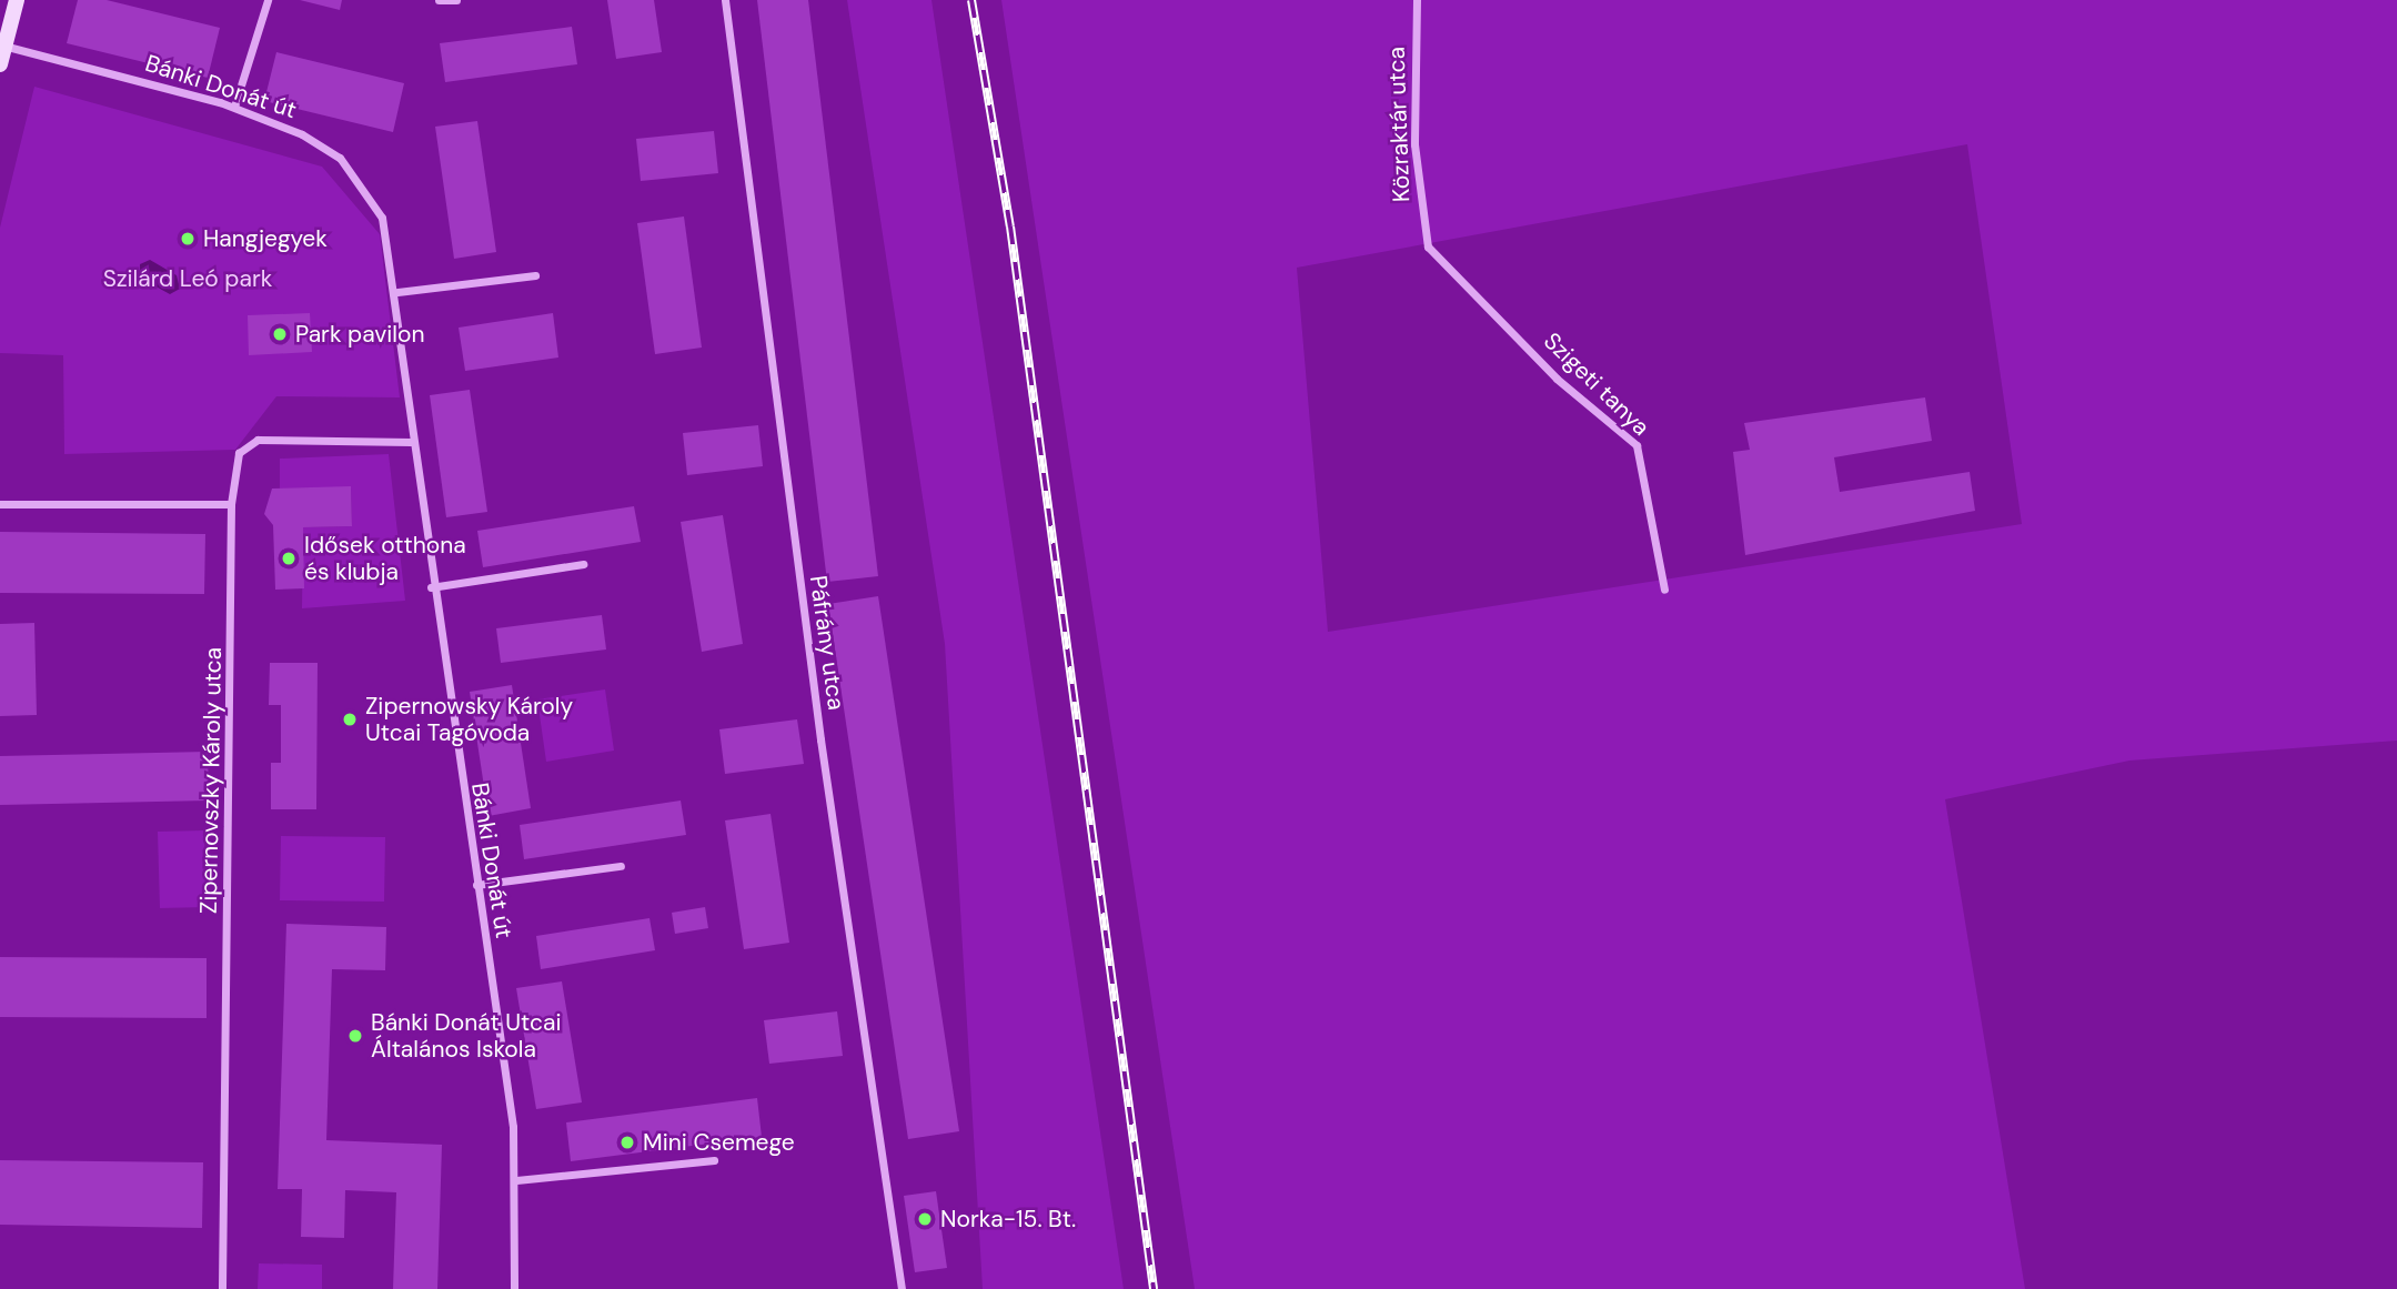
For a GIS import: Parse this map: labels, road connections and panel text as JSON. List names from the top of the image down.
{
  "streets": {
    "street": [
      "Bánki Donát út",
      "Közraktár utca",
      "Szigeti tanya",
      "Páfrány utca",
      "Zipernovszky Károly utca"
    ]
  },
  "crossings": [
    ["Bánki Donát út", "Zipernovszky Károly utca"],
    ["Közraktár utca", "Szigeti tanya"]
  ],
  "parks": ["Szilárd Leó park"],
  "places": [
    "Hangjegyek",
    "Park pavilon",
    "Idősek otthona és klubja",
    "Zipernowsky Károly Utcai Tagóvoda",
    "Bánki Donát Utcai Általános Iskola",
    "Mini Csemege",
    "Norka-15. Bt."
  ]
}
